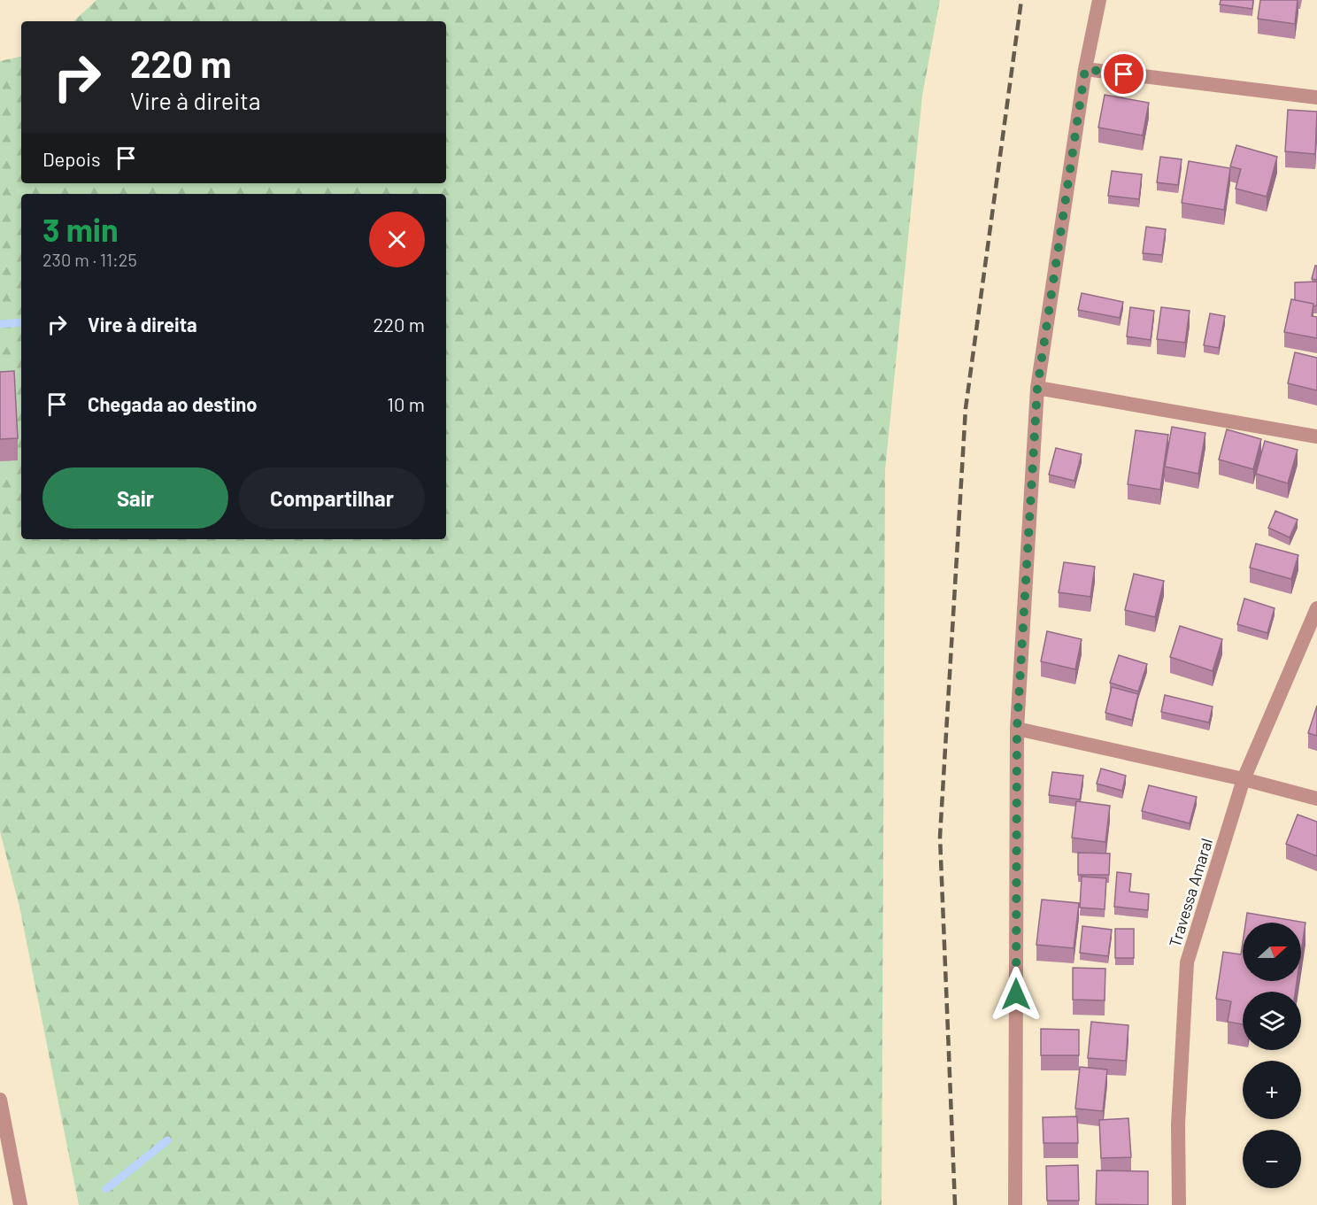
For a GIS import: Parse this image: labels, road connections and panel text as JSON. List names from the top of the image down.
{
  "streets": {
    "street": ["Travessa Amaral"]
  },
  "north": "right",
  "page": {
    "turn": ["220 m", "Vire à direita"],
    "then": "Depois",
    "heading": ["3 min", "230 m · 11:25"],
    "list": [
      {
        "name": "Vire à direita",
        "value": "220 m"
      },
      {
        "name": "Chegada ao destino",
        "value": "10 m"
      }
    ],
    "buttons": ["Sair", "Compartilhar"],
    "map_buttons": ["+", "−"]
  }
}
